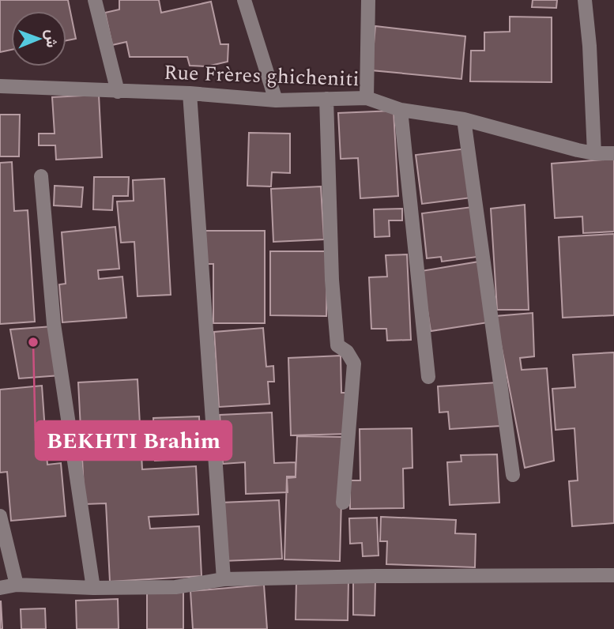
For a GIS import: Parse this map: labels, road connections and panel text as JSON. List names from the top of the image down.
{
  "streets": {
    "street": ["Rue Frères ghicheniti"]
  },
  "places": ["BEKHTI Brahim"],
  "north": "right"
}
